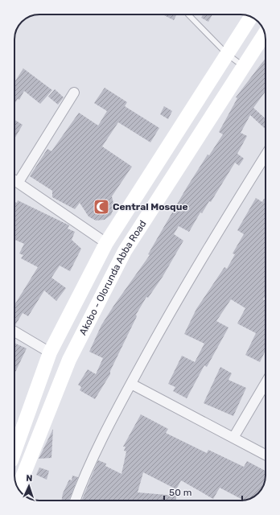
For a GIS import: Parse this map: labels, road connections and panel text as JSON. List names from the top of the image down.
{
  "streets": {
    "main road": ["Akobo - Olorunda Abba Road"]
  },
  "places": {
    "mosque": ["Central Mosque"]
  },
  "scale_bar": "50 m",
  "north": "top"
}
